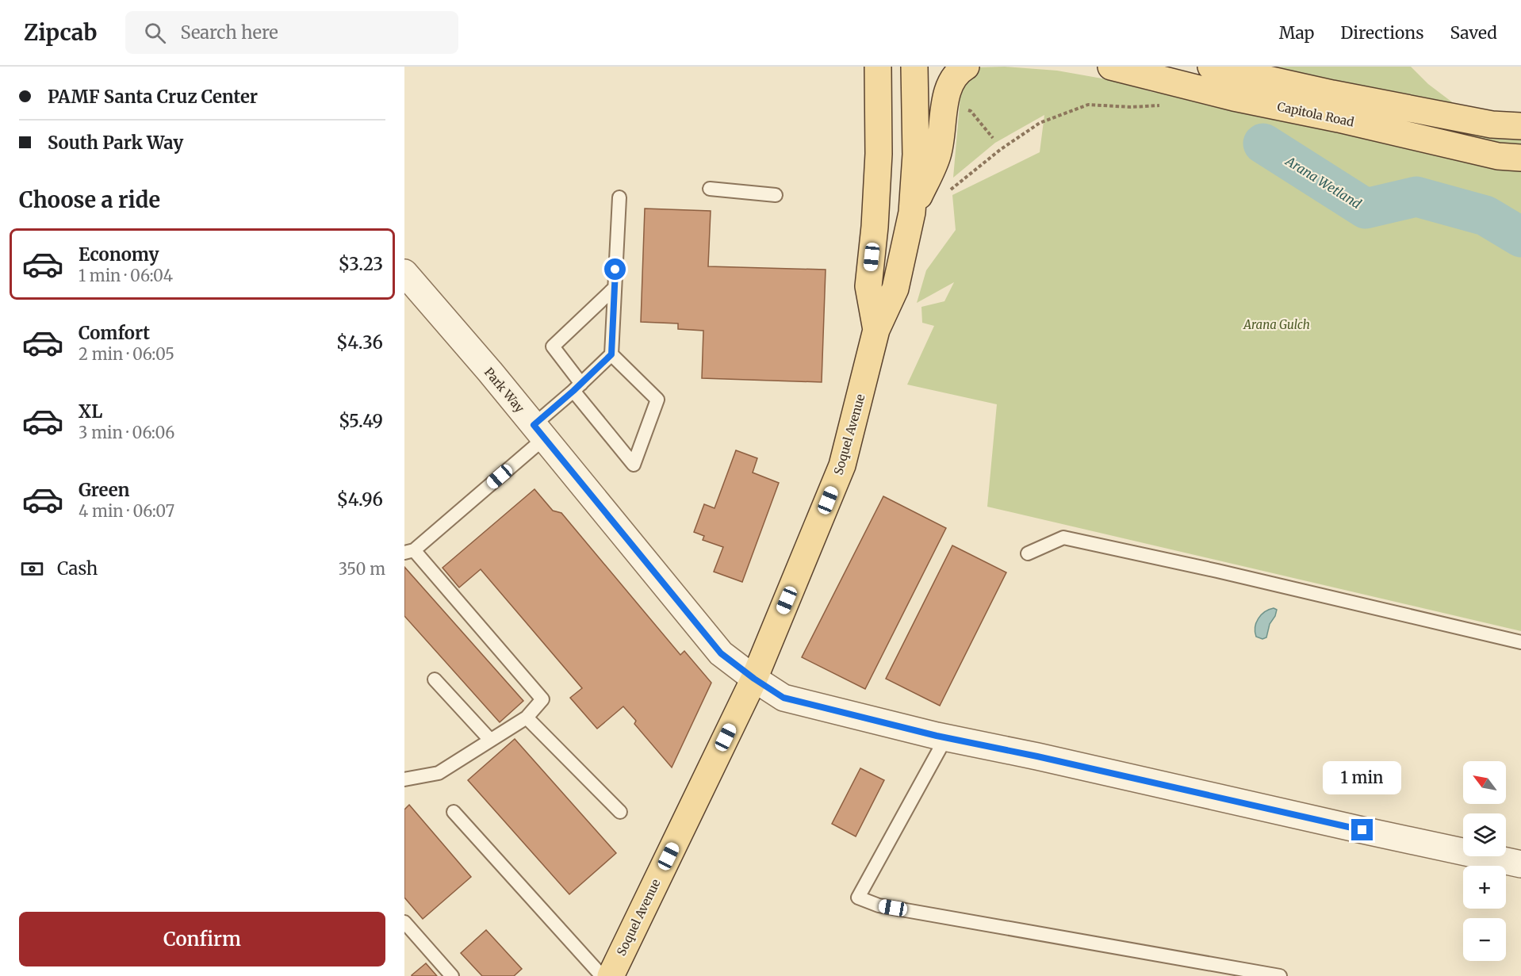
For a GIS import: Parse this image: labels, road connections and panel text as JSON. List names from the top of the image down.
{
  "streets": {
    "main road": ["Capitola Road", "Soquel Avenue"],
    "street": ["Park Way"]
  },
  "crossings": [
    ["Park Way", "Soquel Avenue"]
  ],
  "water": ["Arana Wetland"],
  "parks": ["Arana Gulch"],
  "north": "top left",
  "page": {
    "header": "Zipcab",
    "search": "Search here",
    "nav": ["Map", "Directions", "Saved"],
    "banner": ["PAMF Santa Cruz Center", "South Park Way"],
    "heading": "Choose a ride",
    "list": [
      {
        "name": "Economy",
        "note": "1 min · 06:04",
        "value": "$3.23"
      },
      {
        "name": "Comfort",
        "note": "2 min · 06:05",
        "value": "$4.36"
      },
      {
        "name": "XL",
        "note": "3 min · 06:06",
        "value": "$5.49"
      },
      {
        "name": "Green",
        "note": "4 min · 06:07",
        "value": "$4.96"
      }
    ],
    "pay": ["Cash", "350 m"],
    "map_buttons": ["+", "−"],
    "bubble": "1 min",
    "buttons": "Confirm"
  }
}
